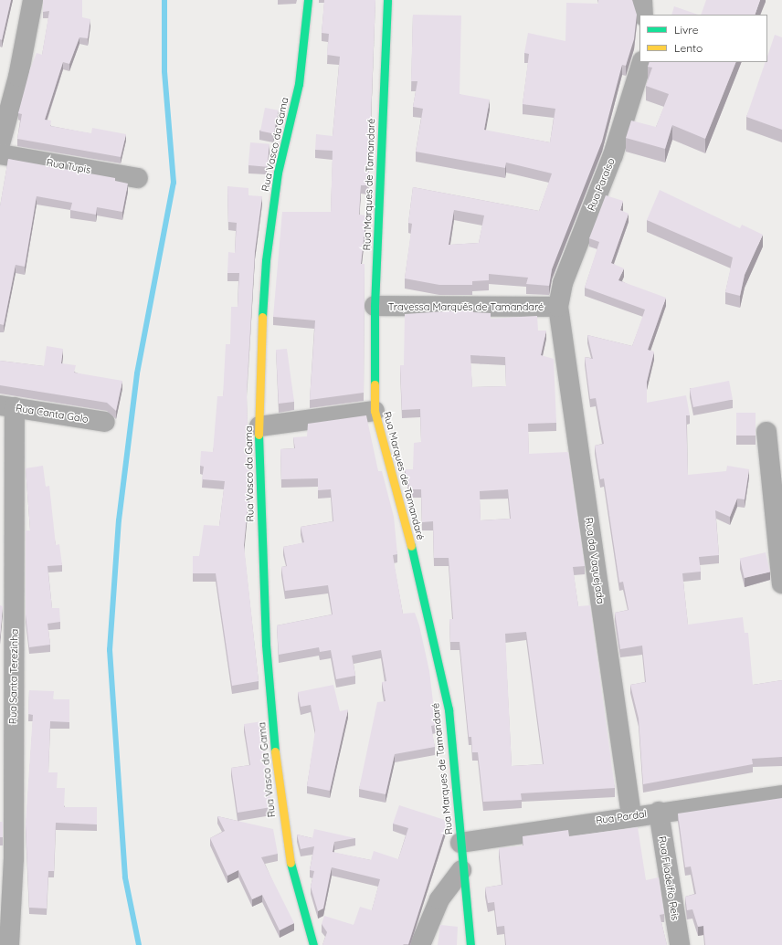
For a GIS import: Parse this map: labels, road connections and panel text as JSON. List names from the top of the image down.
{
  "streets": {
    "street": [
      "Rua Vasco da Gama",
      "Rua Tupis",
      "Rua Marques de Tamandaré",
      "Rua Paraíso",
      "Travessa Marquês de Tamandaré",
      "Rua Canta Galo",
      "Rua da Vaquejada",
      "Rua Santa Terezinha",
      "Rua Pardal",
      "Rua Filadelfio Reis"
    ]
  },
  "crossings": [
    ["Rua Marques de Tamandaré", "Travessa Marquês de Tamandaré"],
    ["Rua Marques de Tamandaré", "Rua Pardal"],
    ["Rua Paraíso", "Travessa Marquês de Tamandaré"],
    ["Rua Paraíso", "Rua da Vaquejada"],
    ["Travessa Marquês de Tamandaré", "Rua da Vaquejada"],
    ["Rua Canta Galo", "Rua Santa Terezinha"],
    ["Rua da Vaquejada", "Rua Pardal"],
    ["Rua Pardal", "Rua Filadelfio Reis"]
  ],
  "legend": ["Livre", "Lento"]
}
